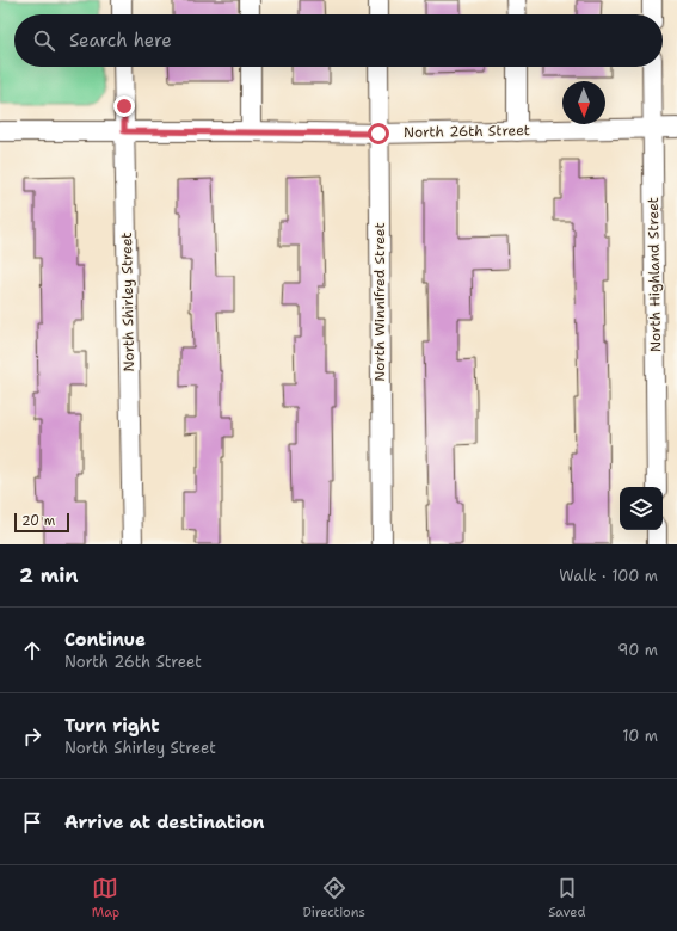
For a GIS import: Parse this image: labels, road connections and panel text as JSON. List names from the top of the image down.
{
  "streets": {
    "street": [
      "North 26th Street",
      "North Highland Street",
      "North Shirley Street",
      "North Winnifred Street"
    ]
  },
  "crossings": [
    ["North 26th Street", "North Highland Street"],
    ["North 26th Street", "North Shirley Street"],
    ["North 26th Street", "North Winnifred Street"]
  ],
  "scale_bar": "20 m",
  "north": "bottom",
  "page": {
    "search": "Search here",
    "scale": "20 m",
    "heading": ["2 min", "Walk · 100 m"],
    "list": [
      ["Continue", "North 26th Street", "90 m"],
      ["Turn right", "North Shirley Street", "10 m"],
      "Arrive at destination"
    ],
    "nav": ["Map", "Directions", "Saved"]
  }
}
